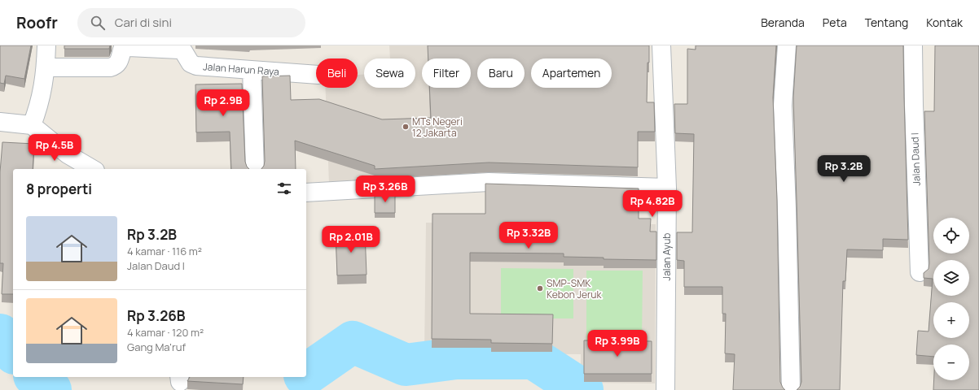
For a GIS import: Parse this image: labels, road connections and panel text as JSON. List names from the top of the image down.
{
  "streets": {
    "street": ["Jalan Harun Raya", "Jalan Daud I", "Jalan Ayub"]
  },
  "places": ["MTs Negeri 12 Jakarta", "SMP-SMK Kebon Jeruk"],
  "page": {
    "header": "Roofr",
    "search": "Cari di sini",
    "nav": [
      "Beranda",
      "Peta",
      "Tentang",
      "Kontak"
    ],
    "chip": [
      "Beli",
      "Sewa",
      "Filter",
      "Baru",
      "Apartemen"
    ],
    "price": [
      "Rp 2.9B",
      "Rp 4.5B",
      "Rp 3.2B",
      "Rp 3.26B",
      "Rp 4.82B",
      "Rp 3.32B",
      "Rp 2.01B",
      "Rp 3.99B"
    ],
    "heading": "8 properti",
    "list": [
      {
        "name": "Rp 3.2B",
        "note": "4 kamar · 116 m² · Jalan Daud I"
      },
      {
        "name": "Rp 3.26B",
        "note": "4 kamar · 120 m² · Gang Ma'ruf"
      }
    ],
    "map_buttons": ["+", "−"]
  }
}
